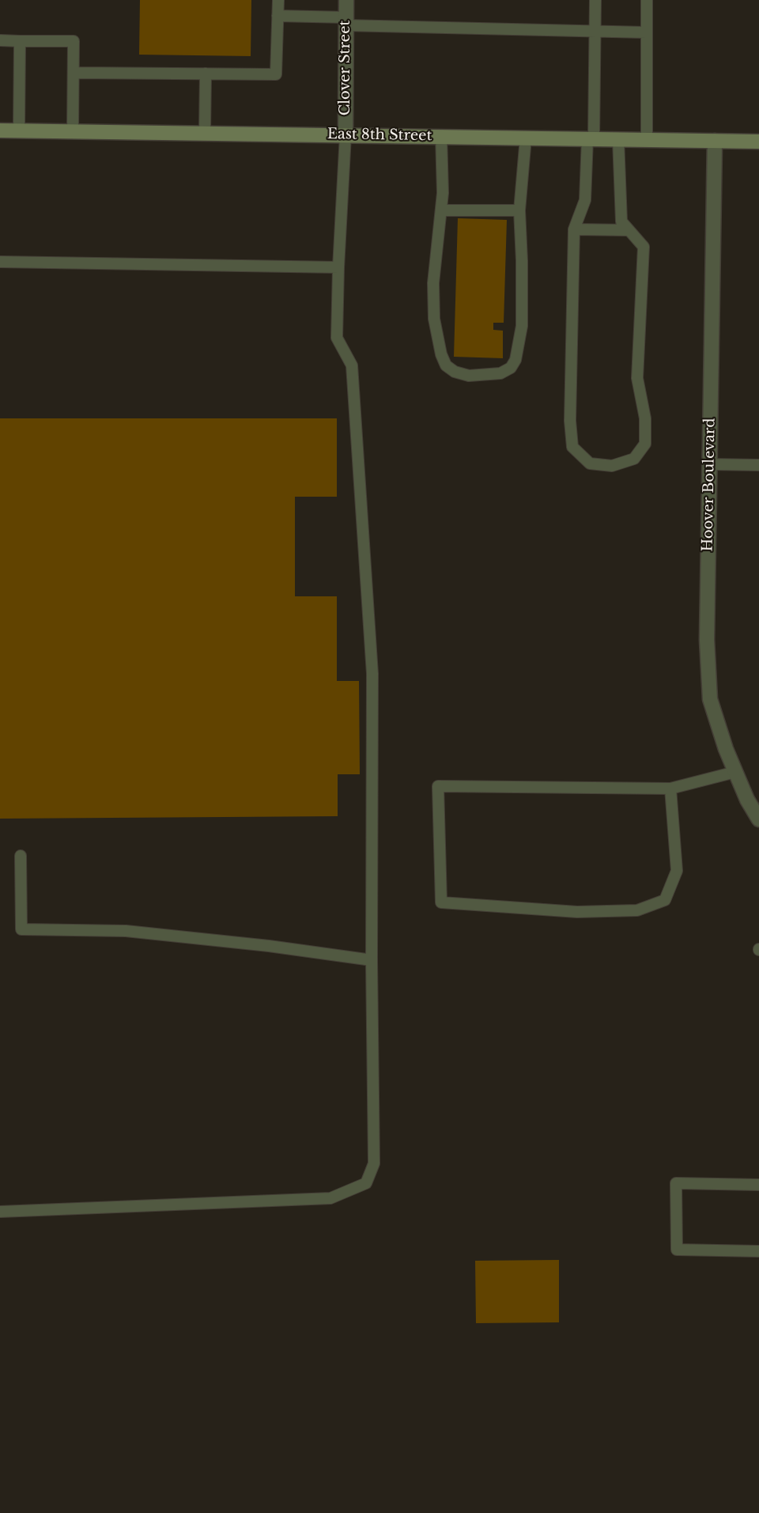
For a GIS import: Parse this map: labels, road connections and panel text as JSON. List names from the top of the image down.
{
  "streets": {
    "main road": ["East 8th Street"],
    "street": ["Clover Street", "Hoover Boulevard"]
  },
  "crossings": [
    ["Clover Street", "East 8th Street"],
    ["East 8th Street", "Hoover Boulevard"]
  ]
}
